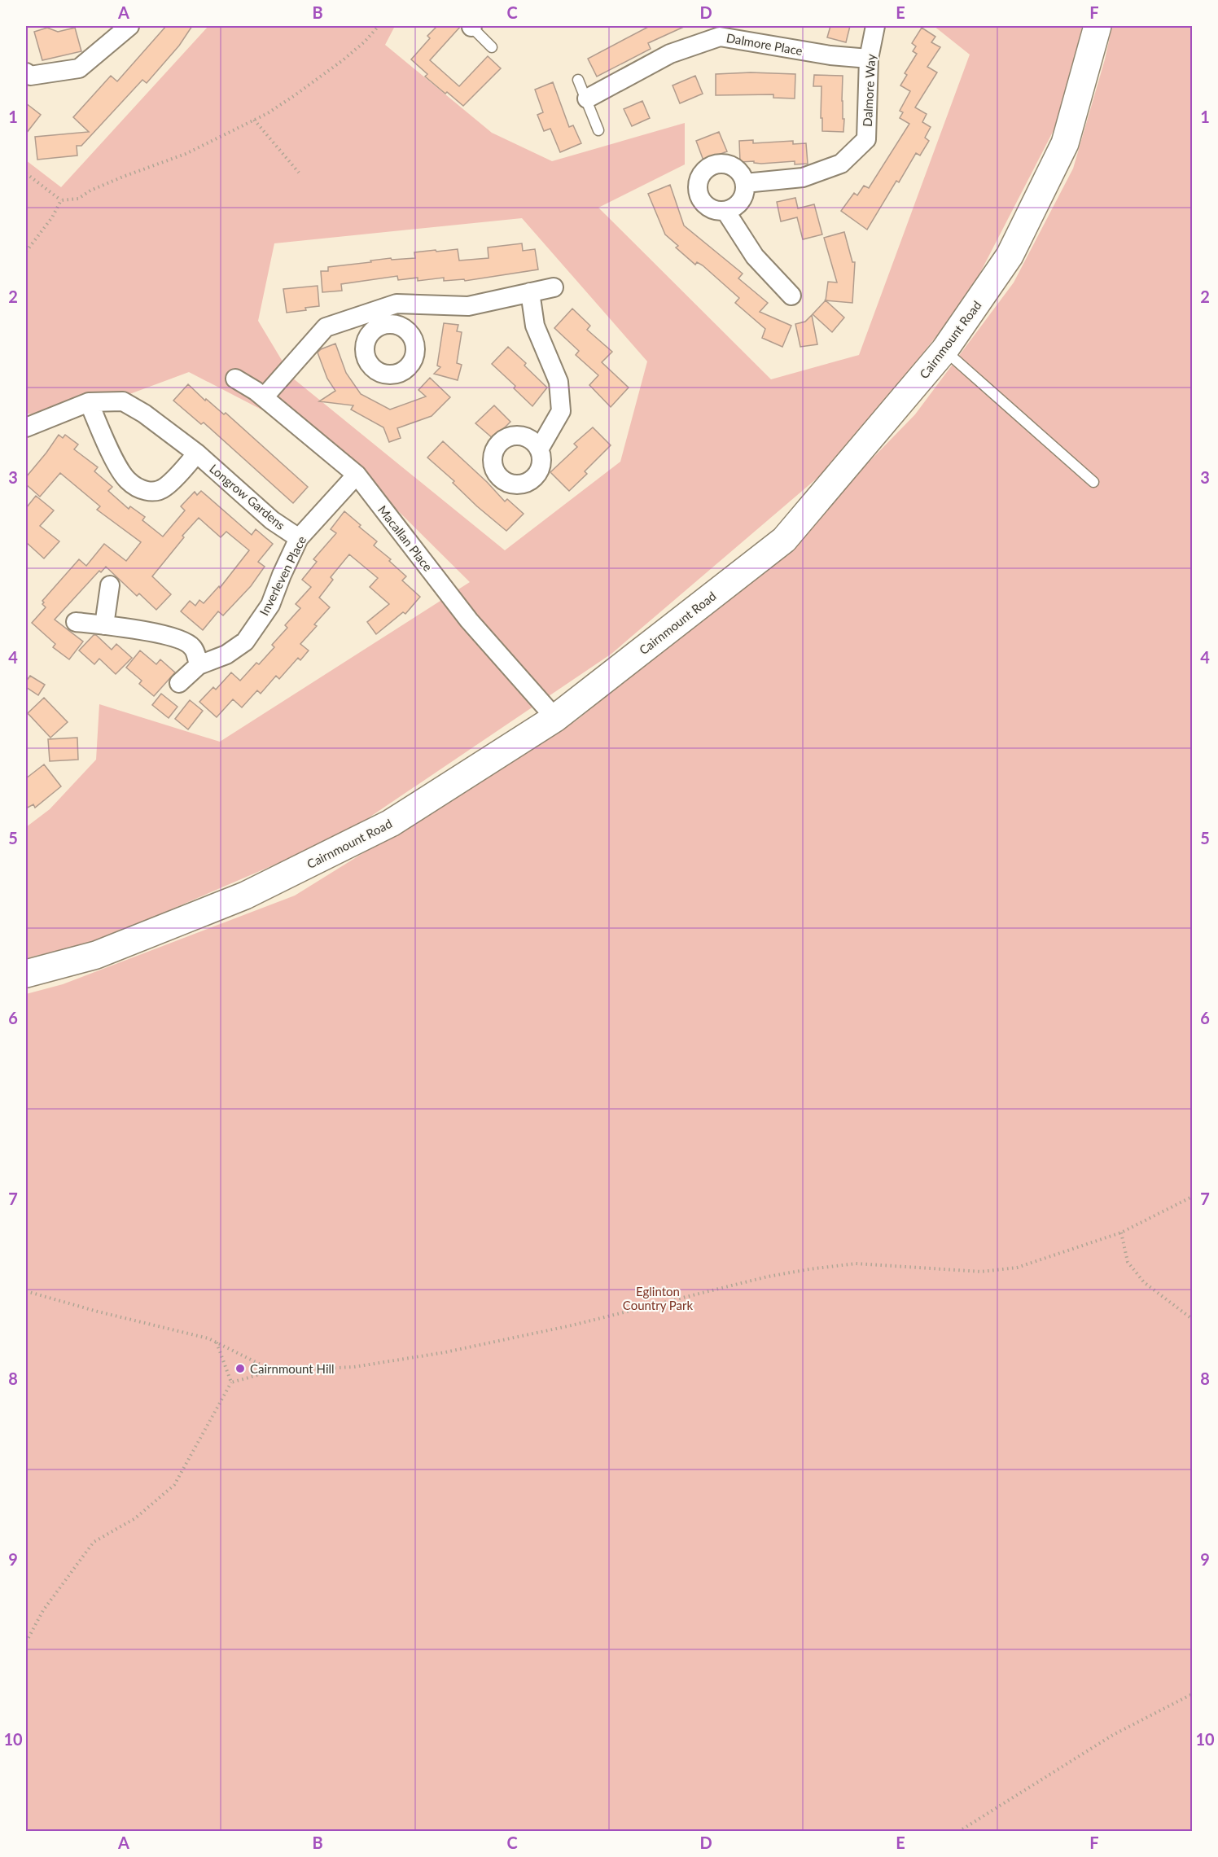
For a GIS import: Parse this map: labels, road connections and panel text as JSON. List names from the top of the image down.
{
  "streets": {
    "main road": ["Cairnmount Road"],
    "street": [
      "Dalmore Place",
      "Dalmore Way",
      "Longrow Gardens",
      "Macallan Place",
      "Inverleven Place"
    ]
  },
  "crossings": [
    ["Dalmore Place", "Dalmore Way"],
    ["Cairnmount Road", "Macallan Place"],
    ["Longrow Gardens", "Inverleven Place"],
    ["Macallan Place", "Inverleven Place"]
  ],
  "parks": ["Eglinton Country Park"],
  "places": ["Cairnmount Hill"],
  "grid": {
    "columns": [
      "A",
      "B",
      "C",
      "D",
      "E",
      "F"
    ],
    "rows": [
      "1",
      "2",
      "3",
      "4",
      "5",
      "6",
      "7",
      "8",
      "9",
      "10"
    ]
  }
}
